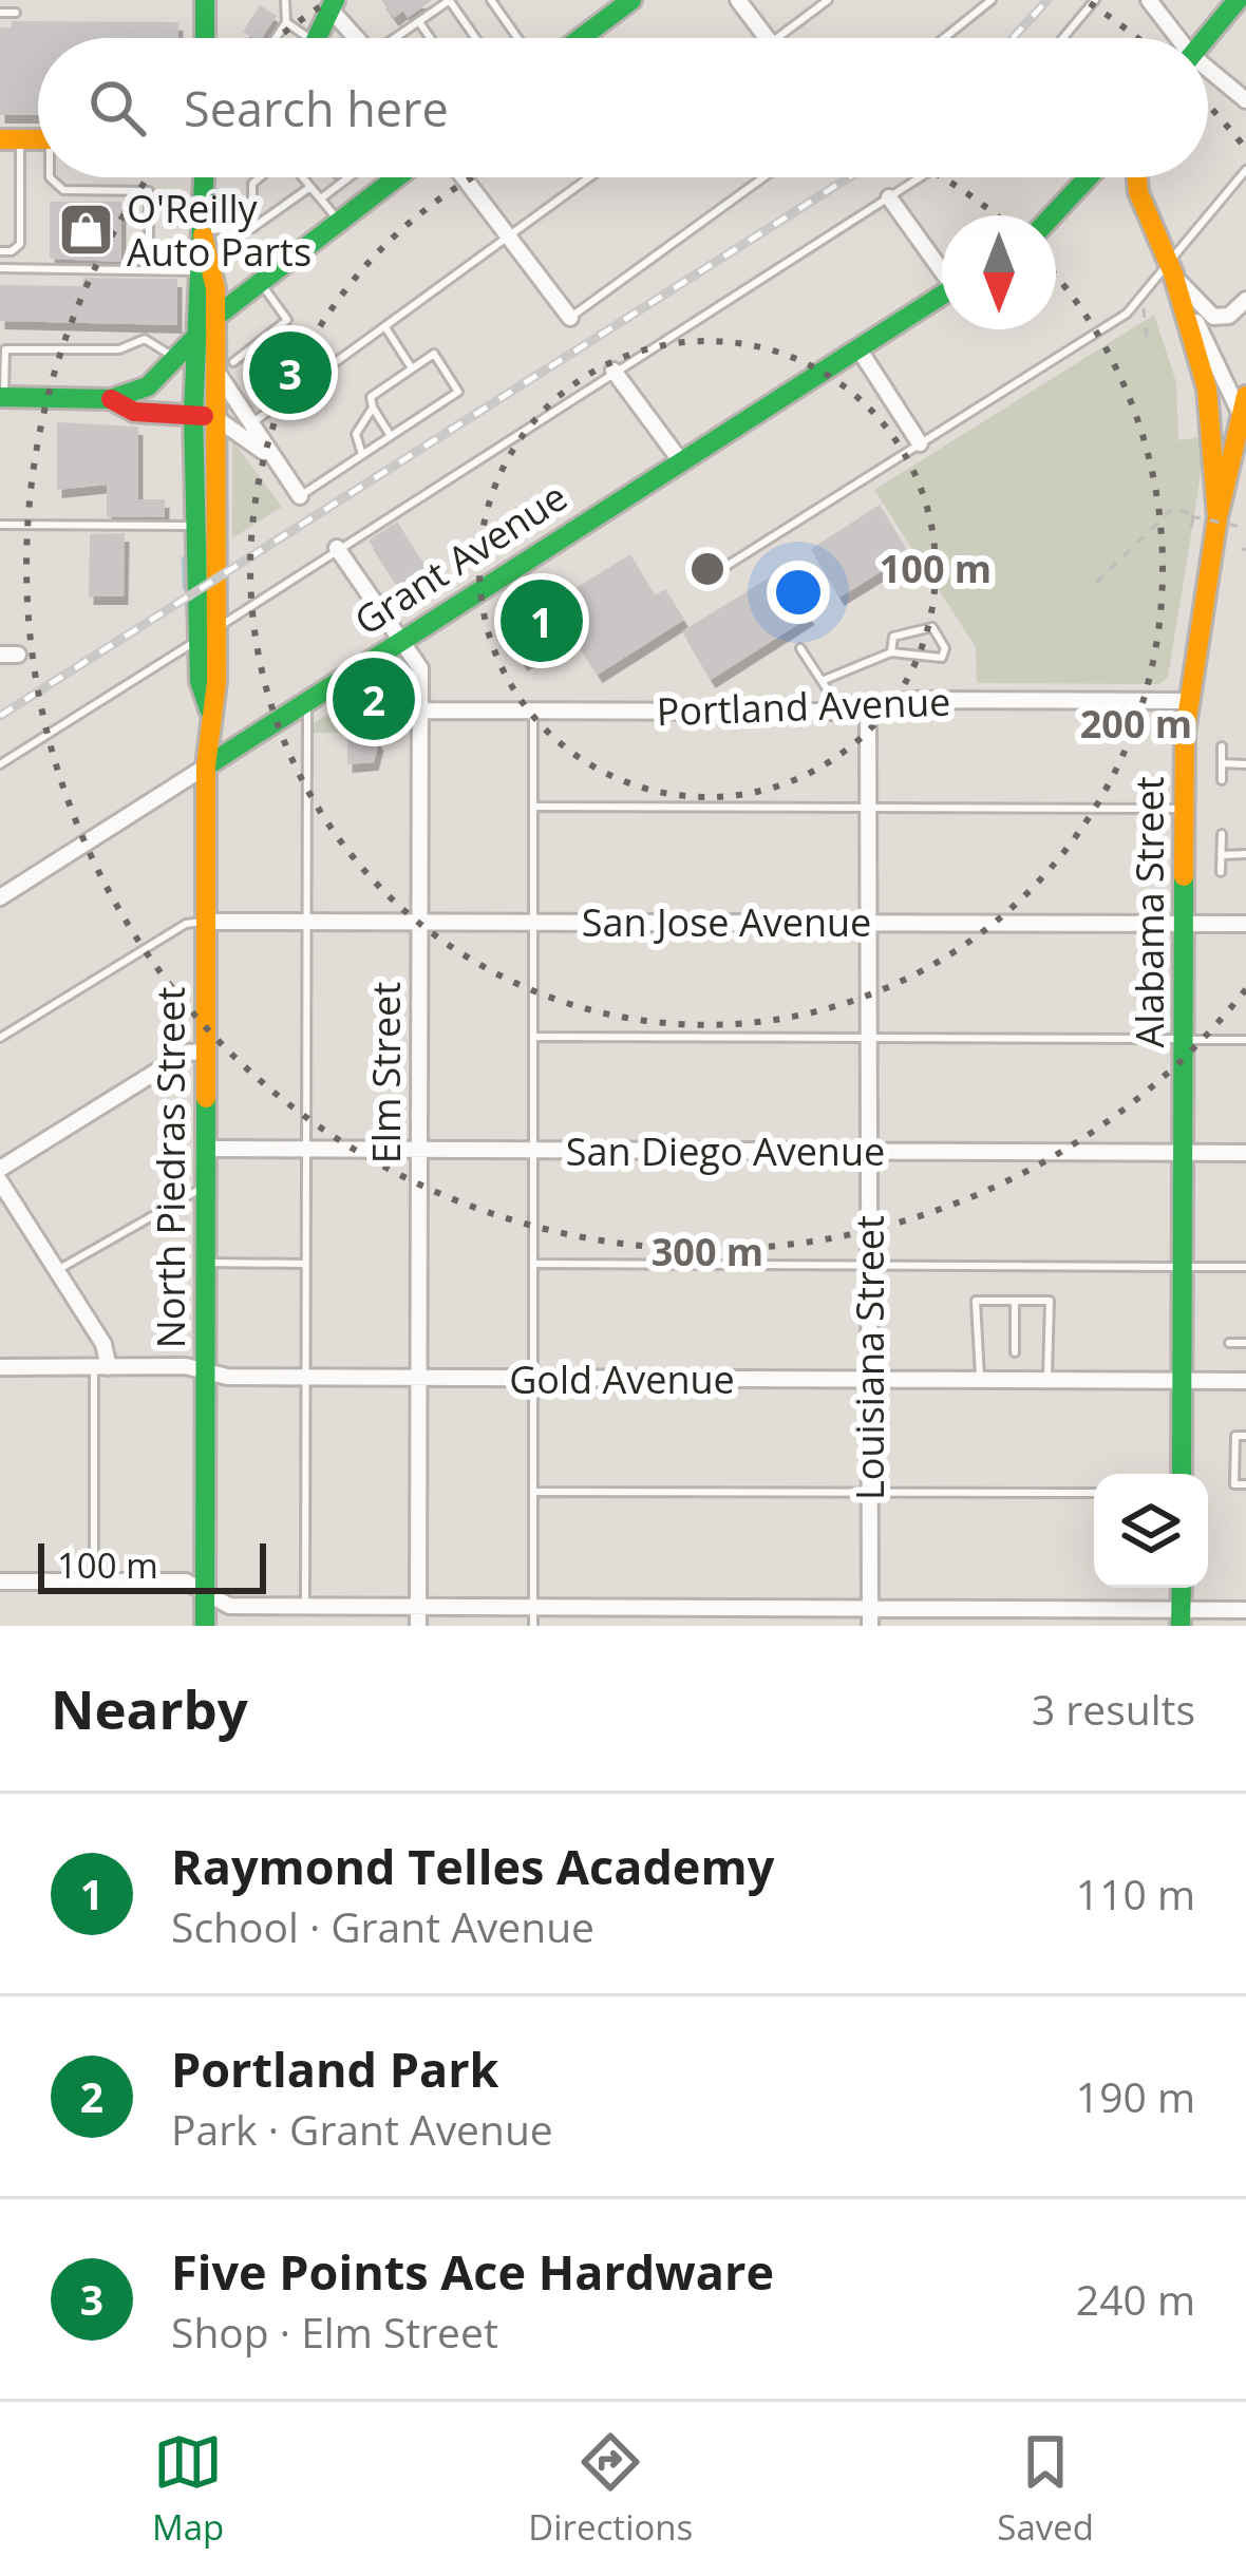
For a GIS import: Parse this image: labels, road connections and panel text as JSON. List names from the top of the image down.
{
  "streets": {
    "main road": ["Grant Avenue", "Alabama Street", "North Piedras Street"],
    "street": [
      "Portland Avenue",
      "San Jose Avenue",
      "Elm Street",
      "San Diego Avenue",
      "Louisiana Street",
      "Gold Avenue"
    ]
  },
  "crossings": [
    ["Grant Avenue", "Elm Street"],
    ["Grant Avenue", "North Piedras Street"],
    ["Portland Avenue", "Alabama Street"],
    ["Portland Avenue", "Elm Street"],
    ["Portland Avenue", "Louisiana Street"],
    ["Alabama Street", "San Jose Avenue"],
    ["Alabama Street", "San Diego Avenue"],
    ["Alabama Street", "Gold Avenue"],
    ["San Jose Avenue", "Elm Street"],
    ["San Jose Avenue", "North Piedras Street"],
    ["San Jose Avenue", "Louisiana Street"],
    ["Elm Street", "San Diego Avenue"],
    ["Elm Street", "Gold Avenue"],
    ["San Diego Avenue", "North Piedras Street"],
    ["San Diego Avenue", "Louisiana Street"],
    ["North Piedras Street", "Gold Avenue"],
    ["Louisiana Street", "Gold Avenue"]
  ],
  "places": {
    "shop": ["O'Reilly Auto Parts"]
  },
  "scale_bar": "100 m",
  "north": "bottom",
  "page": {
    "search": "Search here",
    "pins": ["3", "1", "2"],
    "scale": "100 m",
    "heading": ["Nearby", "3 results"],
    "list": [
      {
        "mark": "1",
        "name": "Raymond Telles Academy",
        "note": "School · Grant Avenue",
        "value": "110 m"
      },
      {
        "mark": "2",
        "name": "Portland Park",
        "note": "Park · Grant Avenue",
        "value": "190 m"
      },
      {
        "mark": "3",
        "name": "Five Points Ace Hardware",
        "note": "Shop · Elm Street",
        "value": "240 m"
      }
    ],
    "nav": ["Map", "Directions", "Saved"]
  },
  "rings": ["100 m", "200 m", "300 m"]
}
